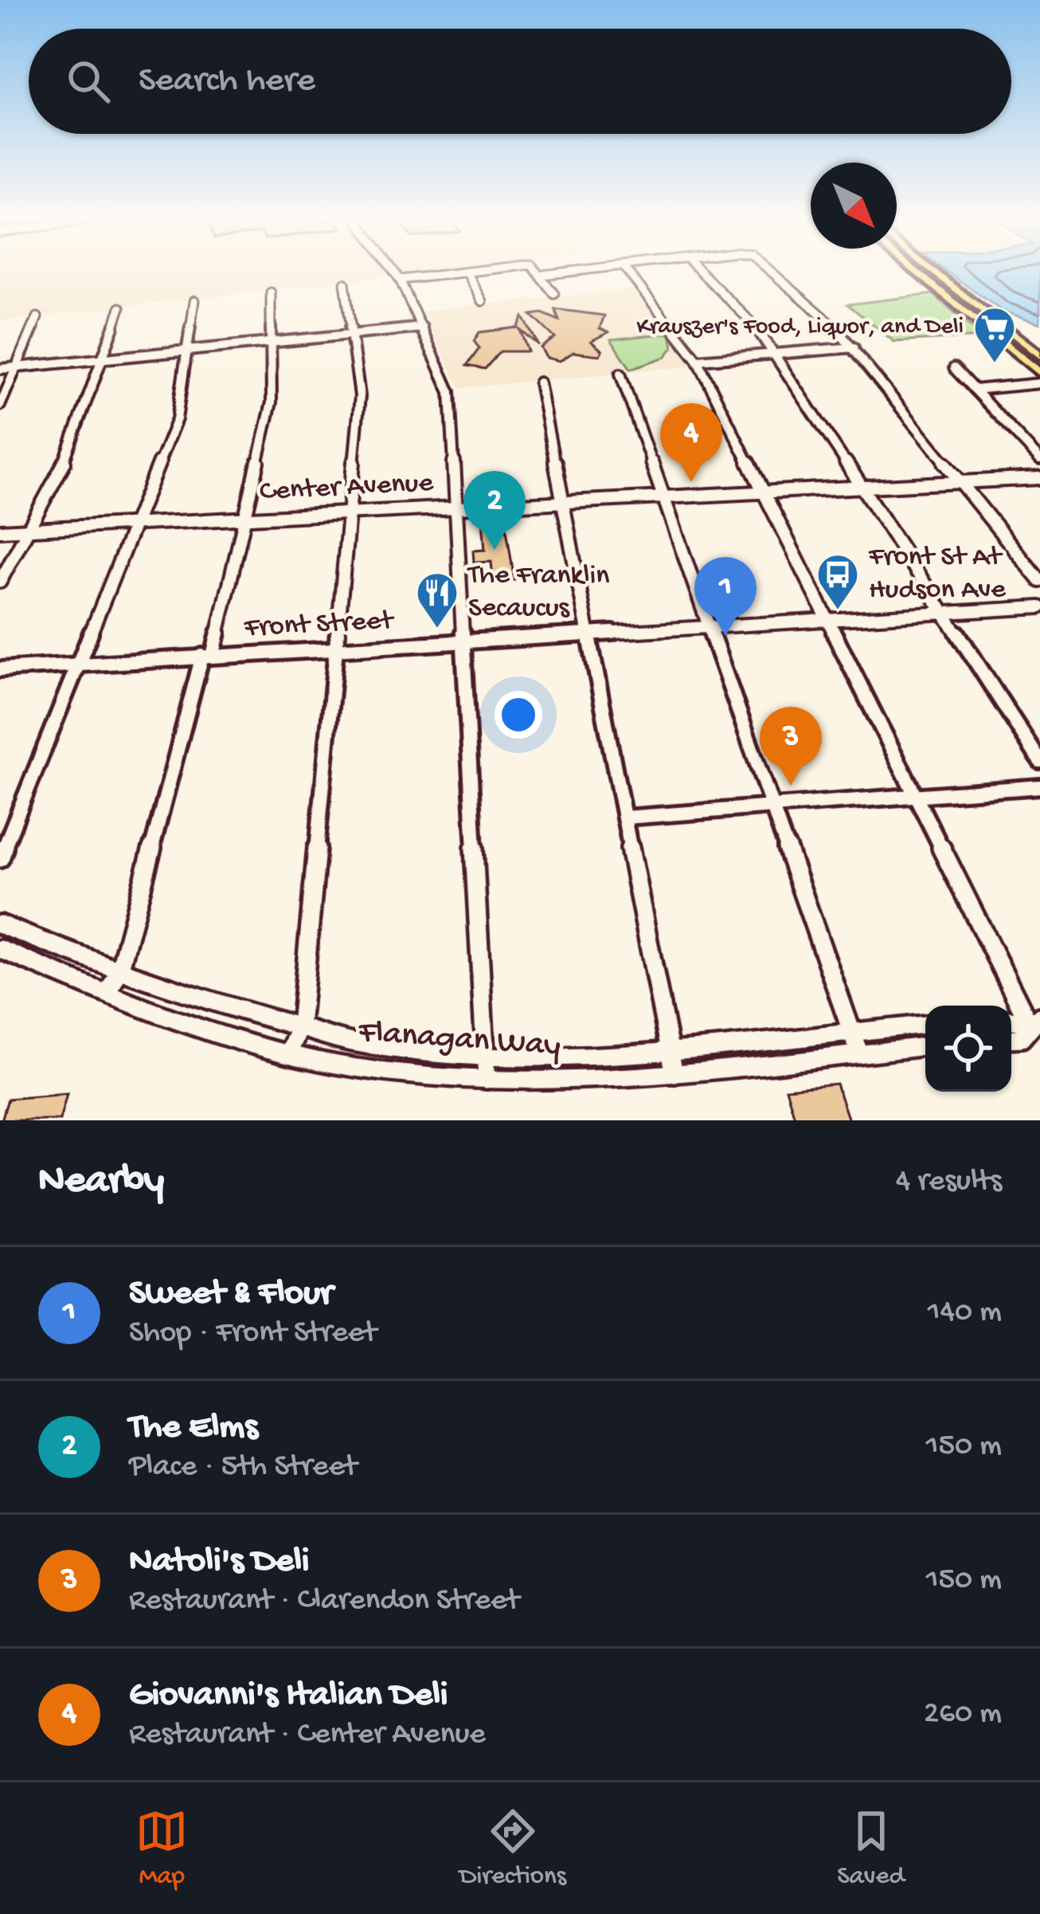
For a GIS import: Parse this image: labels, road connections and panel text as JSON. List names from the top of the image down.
{
  "streets": {
    "street": ["Center Avenue", "Front Street", "Flanagan Way"]
  },
  "places": {
    "supermarket": ["Krauszer's Food, Liquor, and Deli"],
    "bus stop": ["Front St At Hudson Ave"],
    "restaurant": ["The Franklin Secaucus"]
  },
  "north": "bottom right",
  "page": {
    "search": "Search here",
    "pins": [
      "4",
      "2",
      "1",
      "3"
    ],
    "heading": ["Nearby", "4 results"],
    "list": [
      {
        "mark": "1",
        "name": "Sweet & Flour",
        "note": "Shop · Front Street",
        "value": "140 m"
      },
      {
        "mark": "2",
        "name": "The Elms",
        "note": "Place · 5th Street",
        "value": "150 m"
      },
      {
        "mark": "3",
        "name": "Natoli's Deli",
        "note": "Restaurant · Clarendon Street",
        "value": "150 m"
      },
      {
        "mark": "4",
        "name": "Giovanni's Italian Deli",
        "note": "Restaurant · Center Avenue",
        "value": "260 m"
      }
    ],
    "nav": ["Map", "Directions", "Saved"]
  }
}
